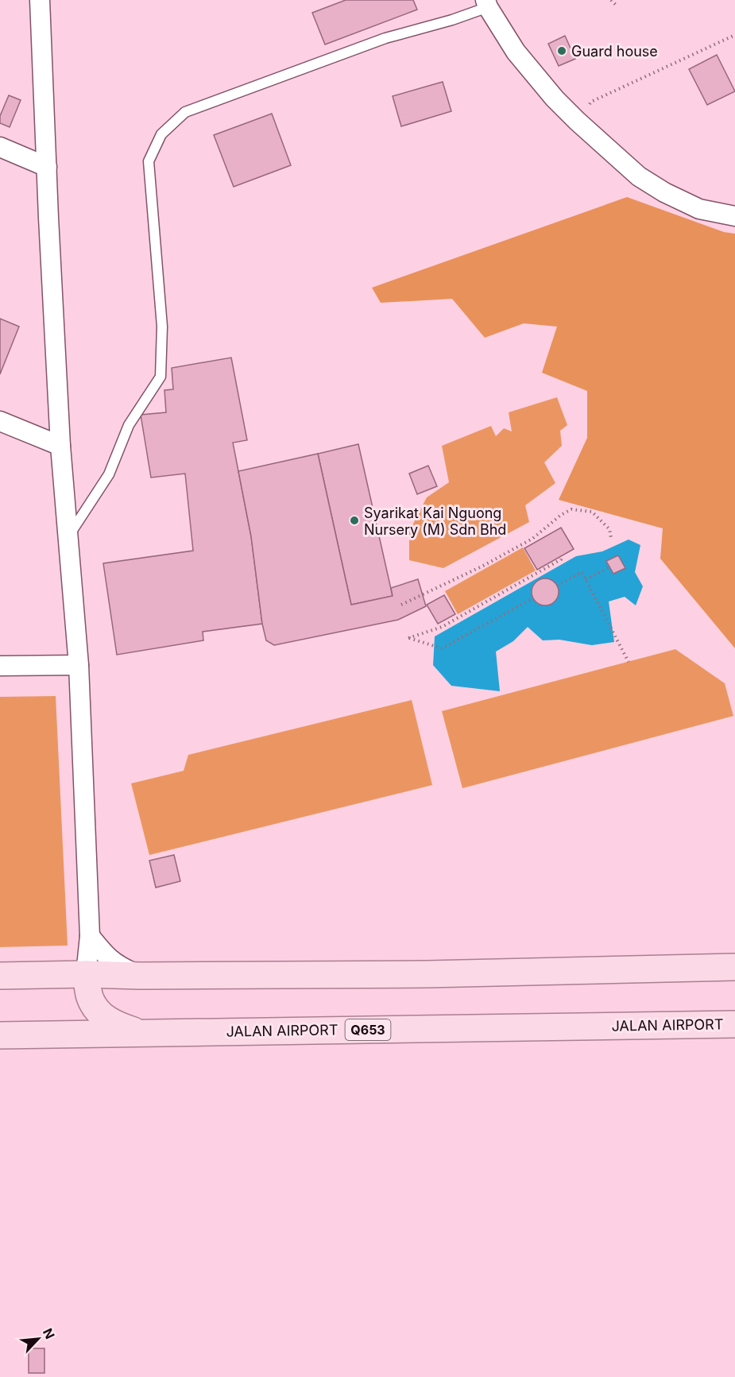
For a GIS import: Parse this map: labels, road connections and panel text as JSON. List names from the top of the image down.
{
  "streets": {
    "main road": ["JALAN AIRPORT", "Q653"]
  },
  "places": ["Guard house", "Syarikat Kai Nguong Nursery (M) Sdn Bhd"],
  "north": "top right"
}
